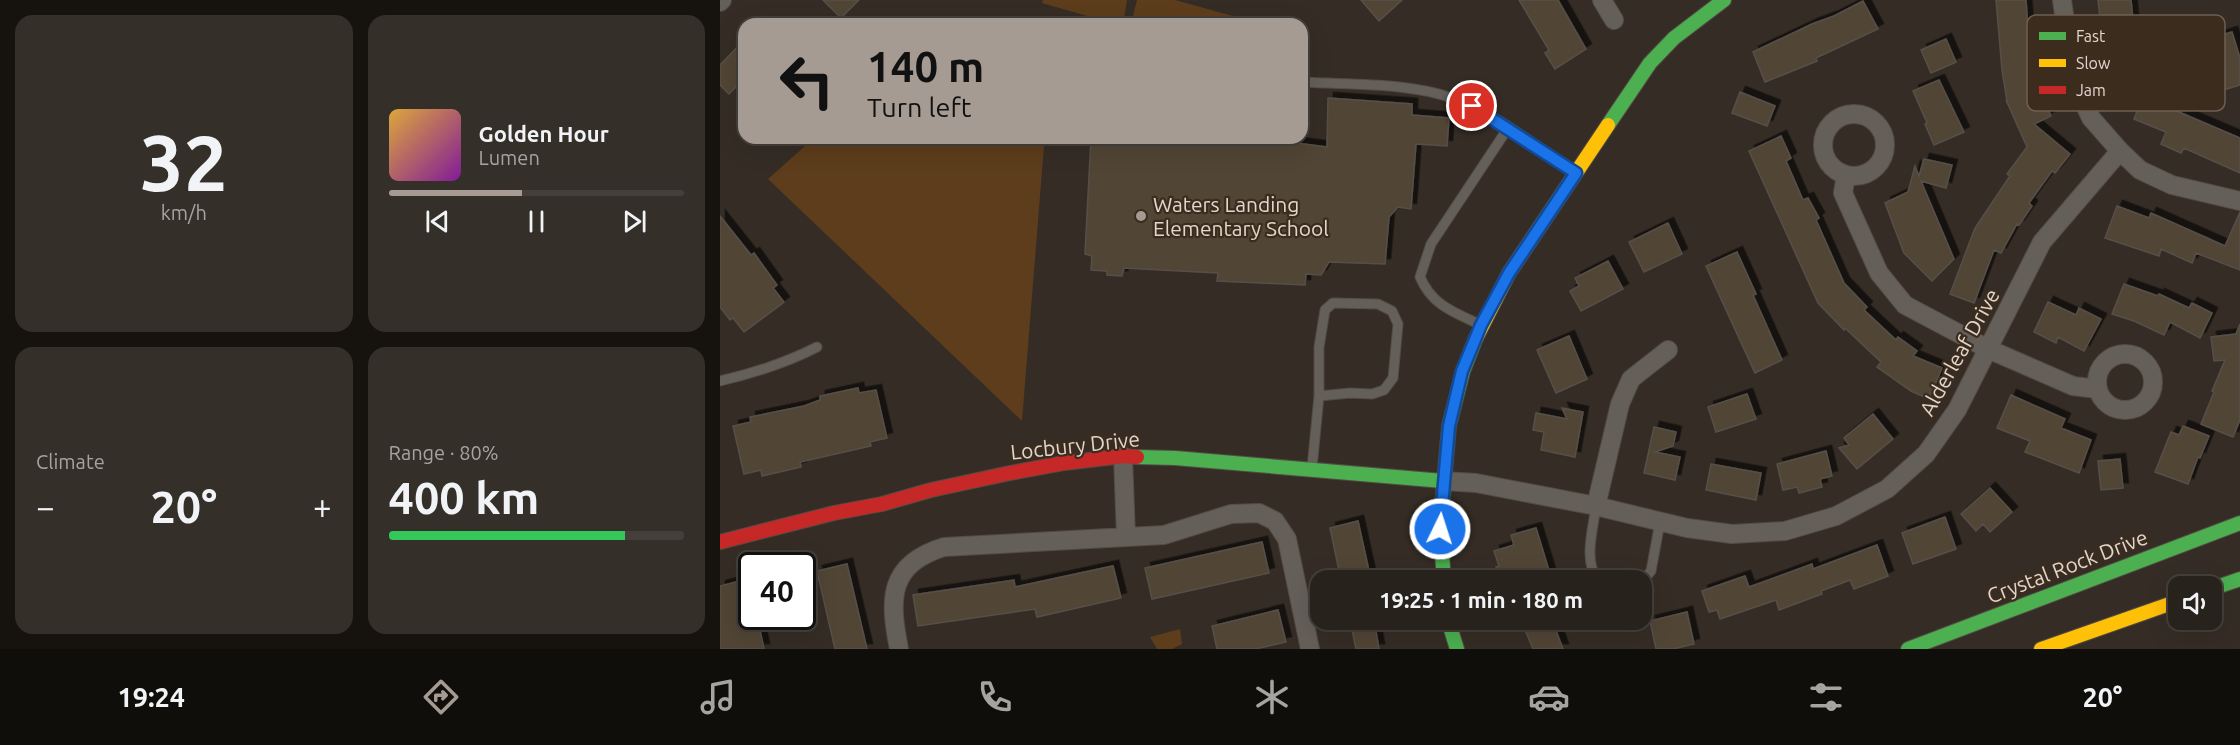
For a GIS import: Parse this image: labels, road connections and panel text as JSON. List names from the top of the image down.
{
  "streets": {
    "street": ["Alderleaf Drive", "Locbury Drive", "Crystal Rock Drive"]
  },
  "crossings": [
    ["Alderleaf Drive", "Locbury Drive"]
  ],
  "places": ["Waters Landing Elementary School"],
  "legend": ["Fast", "Slow", "Jam"],
  "page": {
    "tile": [
      ["32", "km/h"],
      "Climate",
      ["Range · 80%", "400 km"]
    ],
    "turn": ["140 m", "Turn left"],
    "song": ["Golden Hour", "Lumen"],
    "heat": ["−", "20°", "+"],
    "limit": "40",
    "trip": "19:25 · 1 min · 180 m",
    "tabs": ["19:24", "20°"]
  }
}
